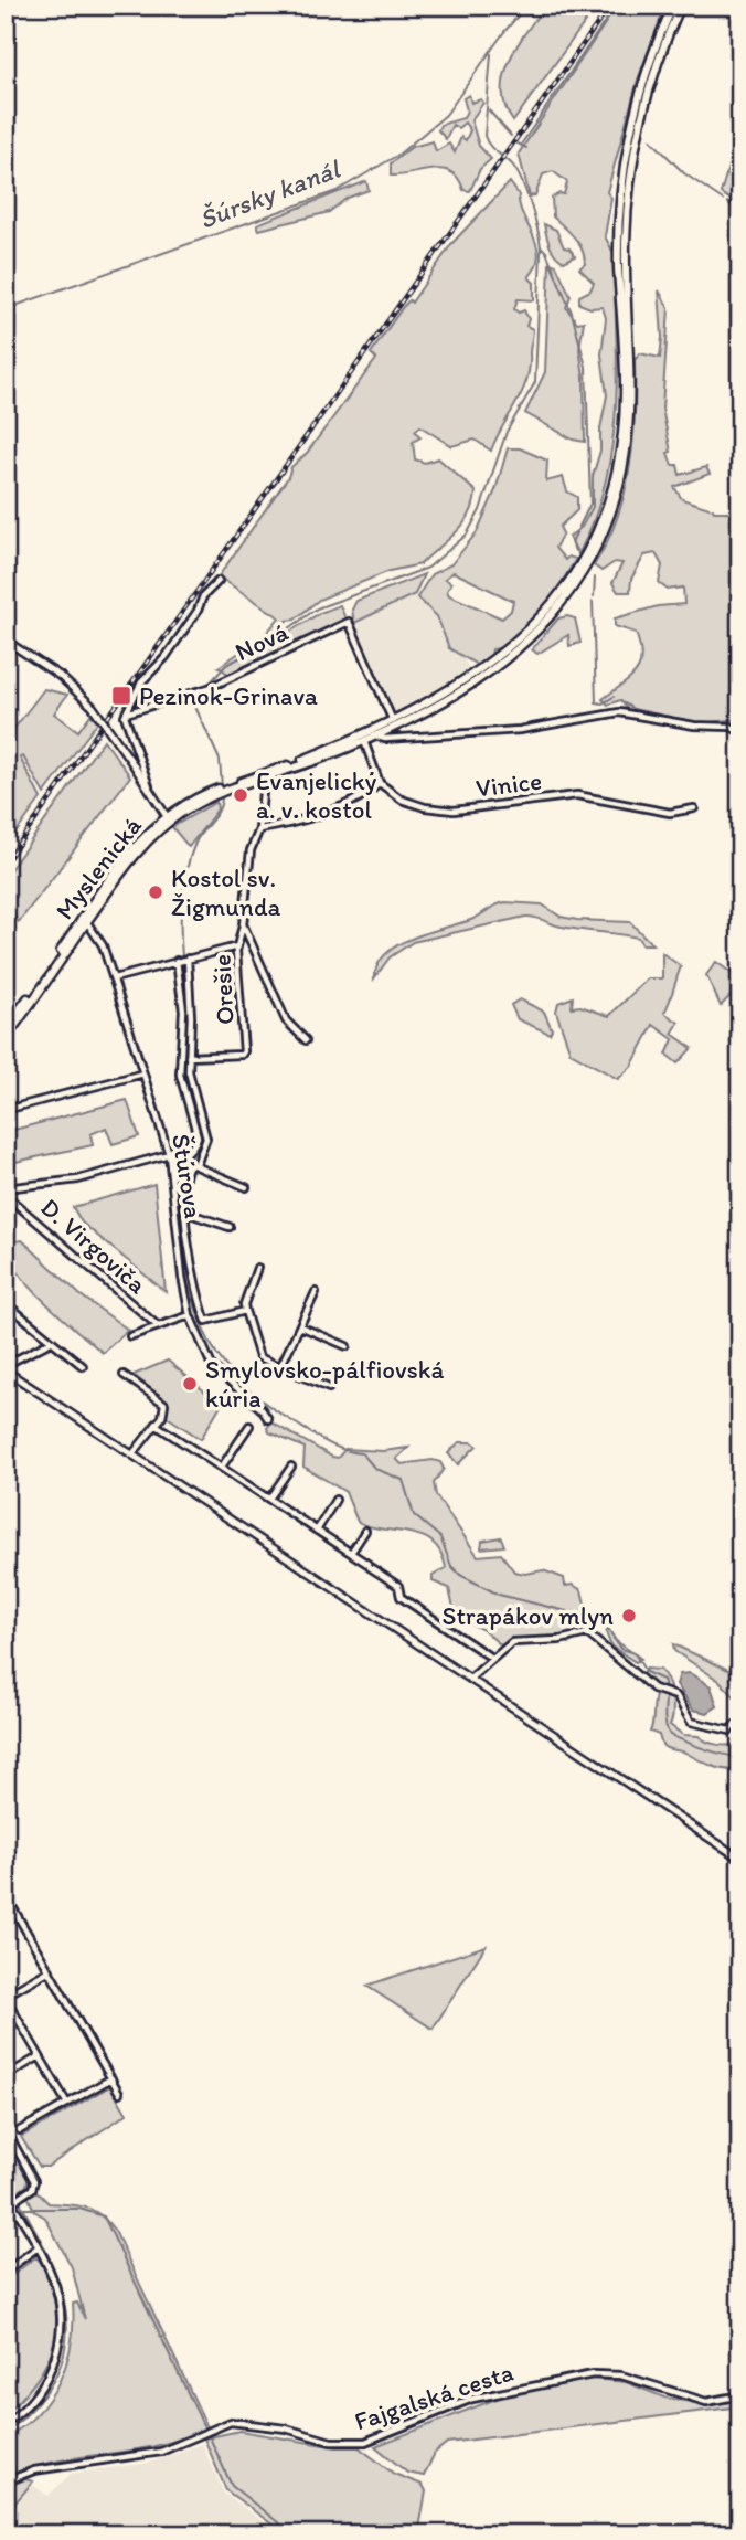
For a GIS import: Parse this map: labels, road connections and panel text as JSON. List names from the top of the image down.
{
  "streets": {
    "main road": ["Myslenická"],
    "street": [
      "Nová",
      "Vinice",
      "Orešie",
      "Štúrova",
      "D. Virgoviča",
      "Fajgalská cesta"
    ]
  },
  "crossings": [
    ["Nová", "Myslenická"],
    ["Myslenická", "Orešie"],
    ["Myslenická", "Štúrova"]
  ],
  "water": ["Šúrsky kanál"],
  "places": {
    "transit": ["Pezinok-Grinava"],
    "other": [
      "Evanjelický a. v. kostol",
      "Kostol sv. Žigmunda",
      "Smylovsko-pálfiovská kúria",
      "Strapákov mlyn"
    ]
  }
}
